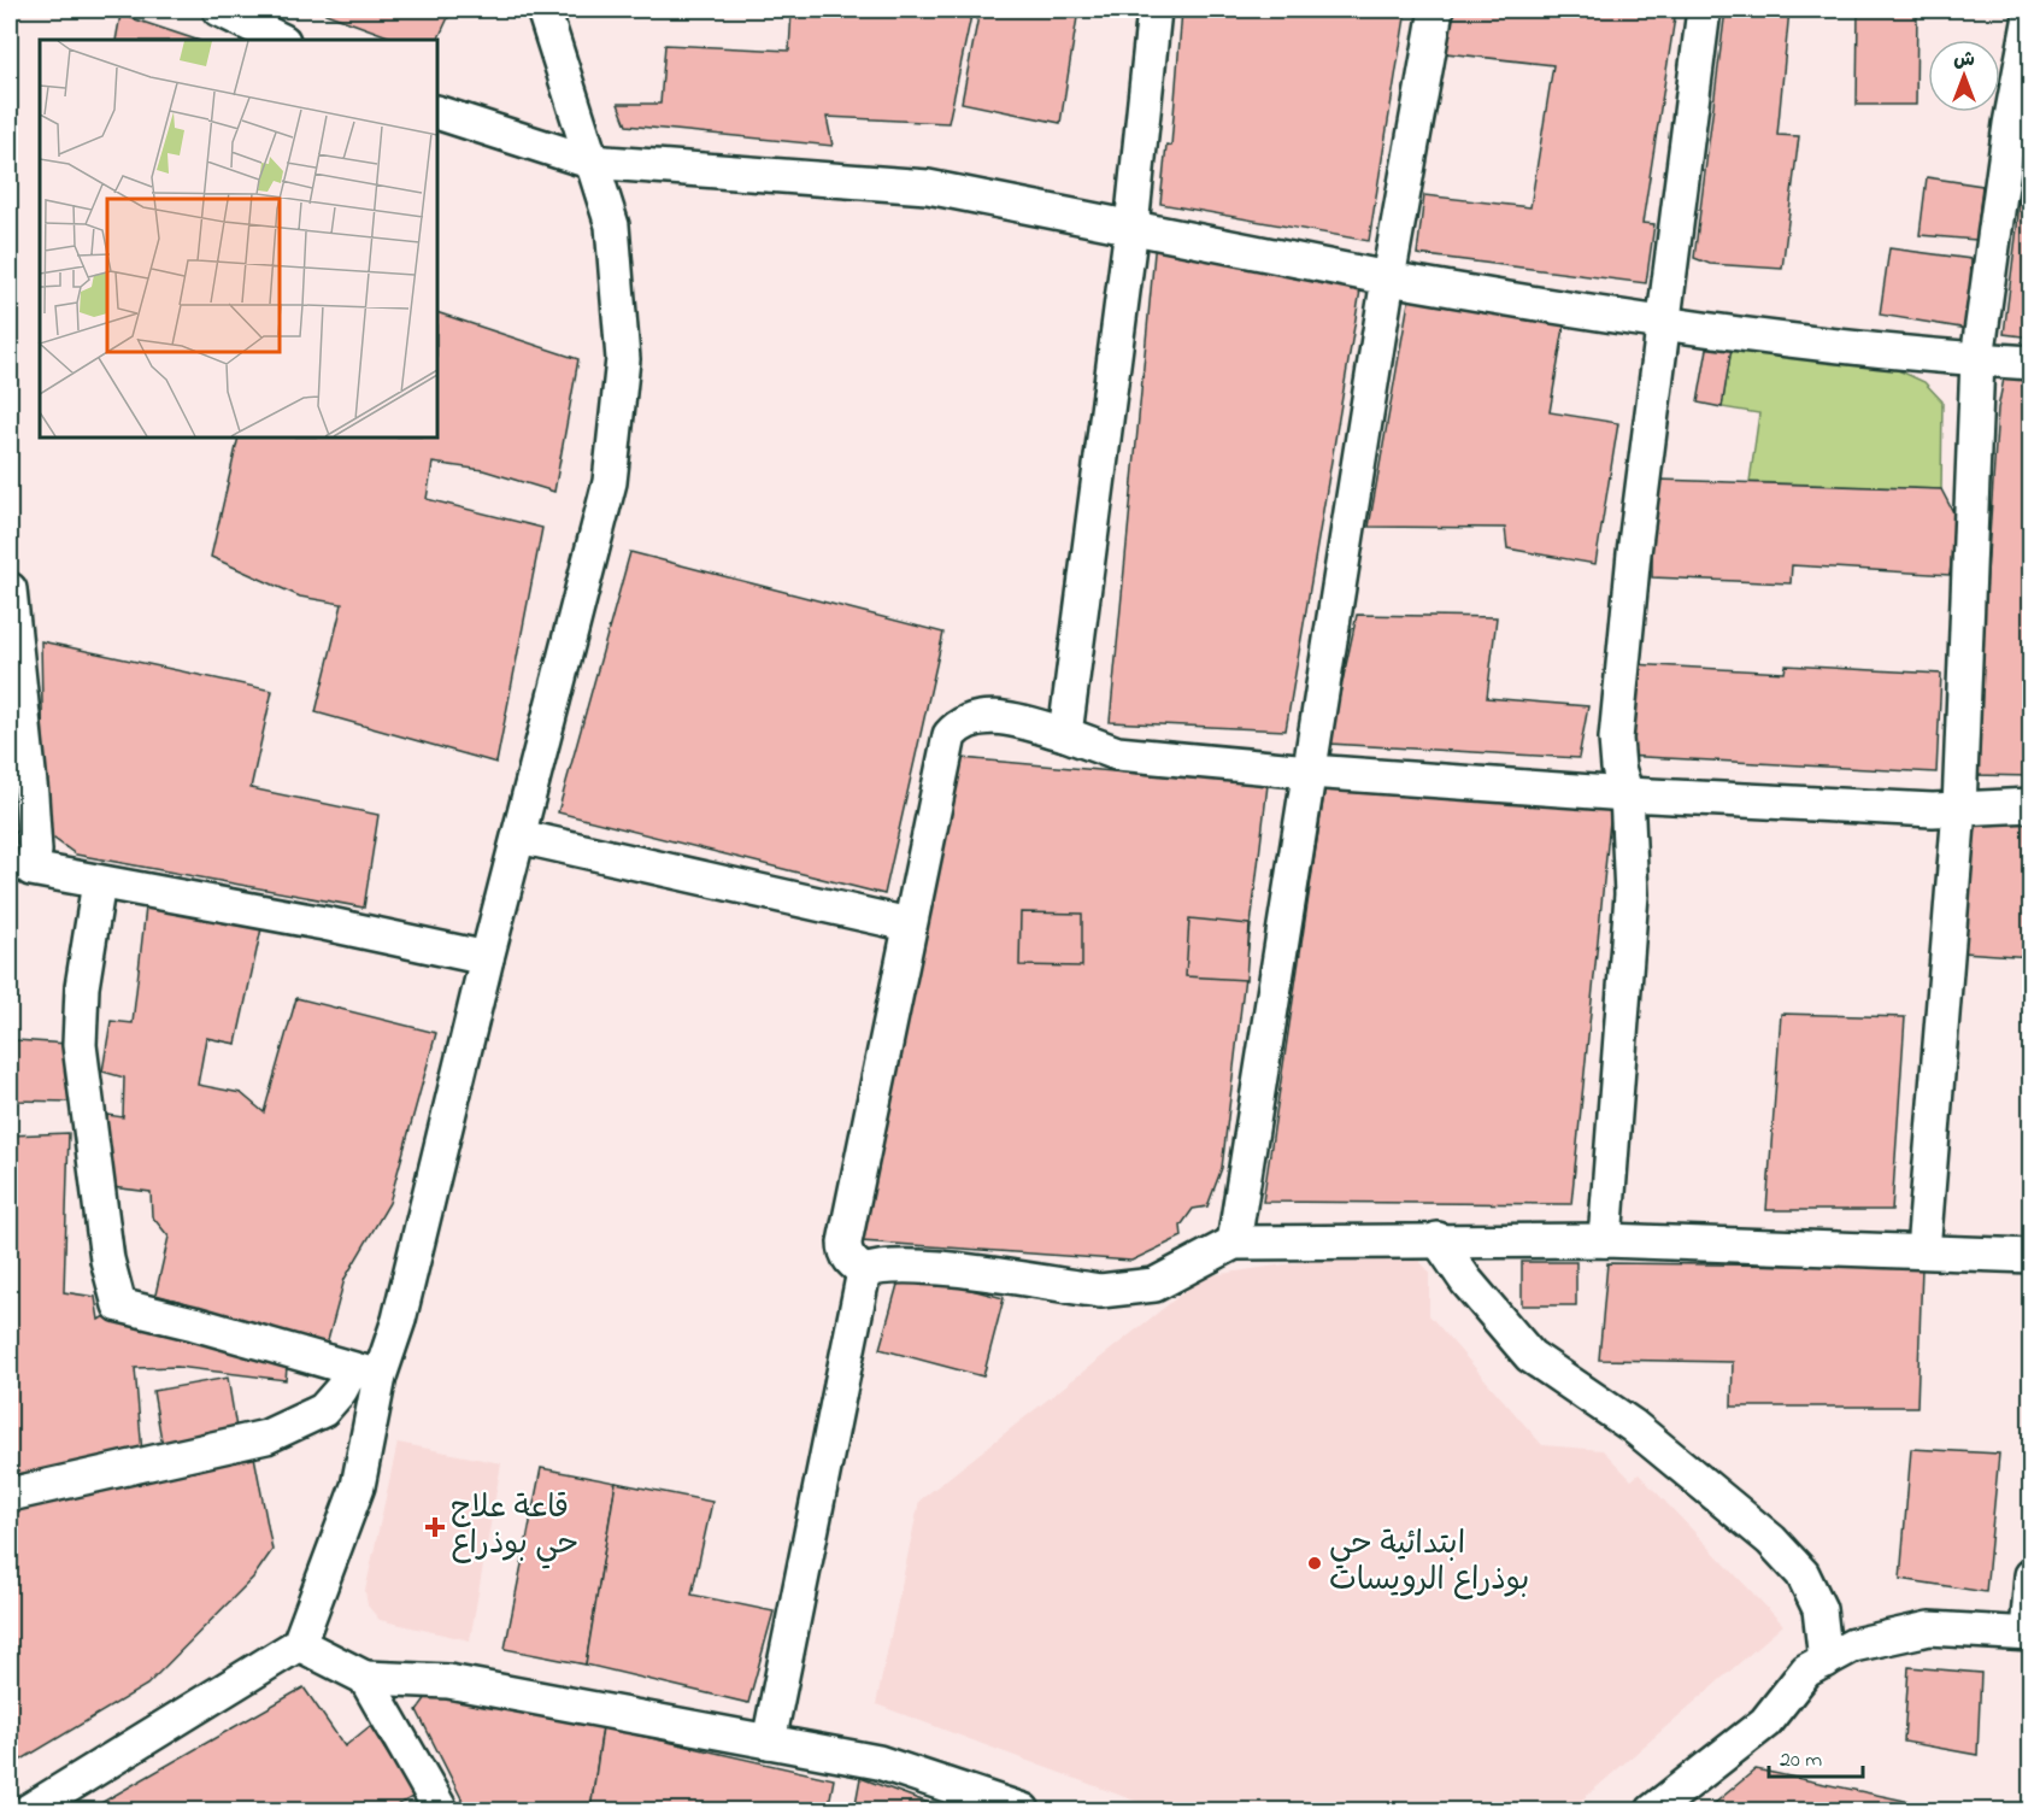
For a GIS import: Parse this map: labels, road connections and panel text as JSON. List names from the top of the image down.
{
  "places": {
    "health": ["قاعة علاج حي بوذراع"],
    "other": ["ابتدائية حي بوذراع الرويسات"]
  },
  "scale_bar": "20 m",
  "north": "top"
}
